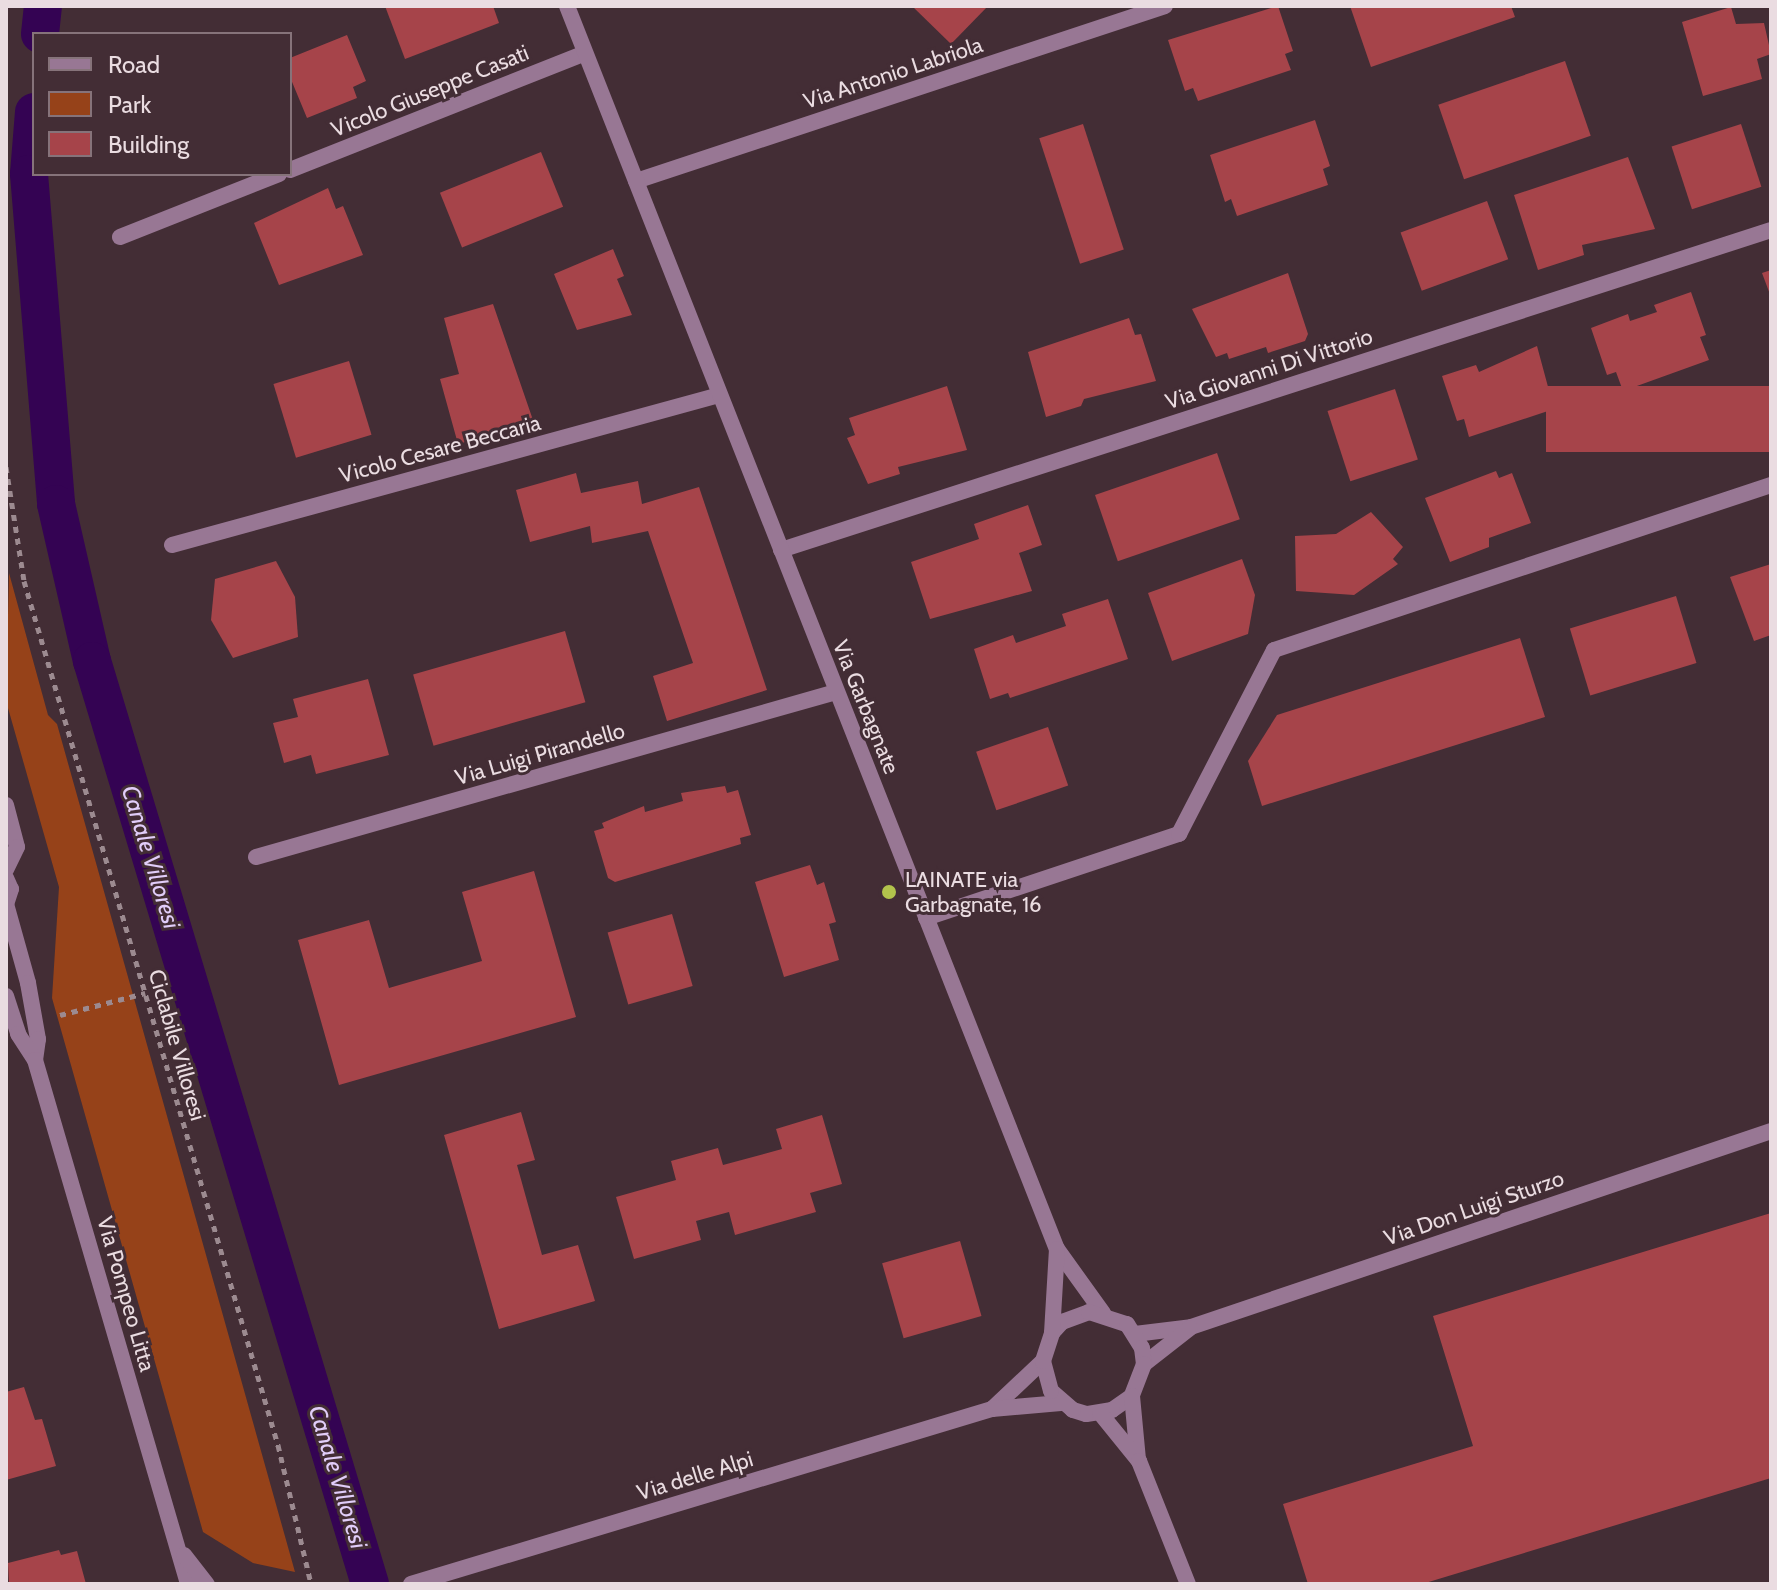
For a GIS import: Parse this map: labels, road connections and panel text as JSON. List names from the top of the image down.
{
  "streets": {
    "street": [
      "Via Antonio Labriola",
      "Vicolo Giuseppe Casati",
      "Via Giovanni Di Vittorio",
      "Vicolo Cesare Beccaria",
      "Via Garbagnate",
      "Via Luigi Pirandello",
      "Via Don Luigi Sturzo",
      "Via Pompeo Litta",
      "Via delle Alpi"
    ],
    "path": ["Ciclabile Villoresi"]
  },
  "crossings": [
    ["Via Antonio Labriola", "Via Garbagnate"],
    ["Vicolo Giuseppe Casati", "Via Garbagnate"],
    ["Via Giovanni Di Vittorio", "Via Garbagnate"],
    ["Vicolo Cesare Beccaria", "Via Garbagnate"],
    ["Via Garbagnate", "Via Luigi Pirandello"],
    ["Via Garbagnate", "Via Don Luigi Sturzo"],
    ["Via Garbagnate", "Via delle Alpi"],
    ["Via Don Luigi Sturzo", "Via delle Alpi"]
  ],
  "water": ["Canale Villoresi"],
  "places": ["LAINATE via Garbagnate, 16"],
  "legend": ["Road", "Park", "Building"]
}
